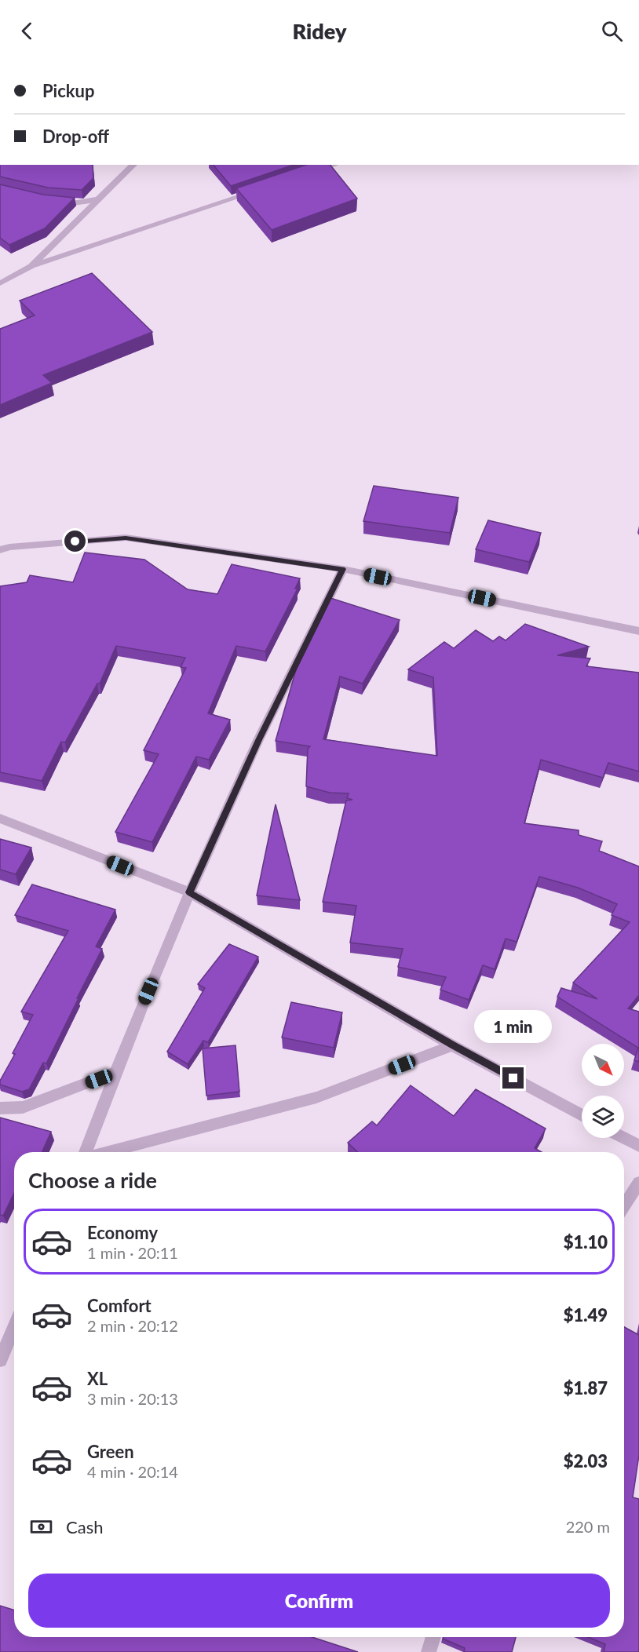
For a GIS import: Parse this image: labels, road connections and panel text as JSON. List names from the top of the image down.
{
  "north": "bottom right",
  "page": {
    "header": "Ridey",
    "banner": ["Pickup", "Drop-off"],
    "bubble": "1 min",
    "heading": "Choose a ride",
    "list": [
      {
        "name": "Economy",
        "note": "1 min · 20:11",
        "value": "$1.10"
      },
      {
        "name": "Comfort",
        "note": "2 min · 20:12",
        "value": "$1.49"
      },
      {
        "name": "XL",
        "note": "3 min · 20:13",
        "value": "$1.87"
      },
      {
        "name": "Green",
        "note": "4 min · 20:14",
        "value": "$2.03"
      }
    ],
    "pay": ["Cash", "220 m"],
    "buttons": "Confirm"
  }
}
